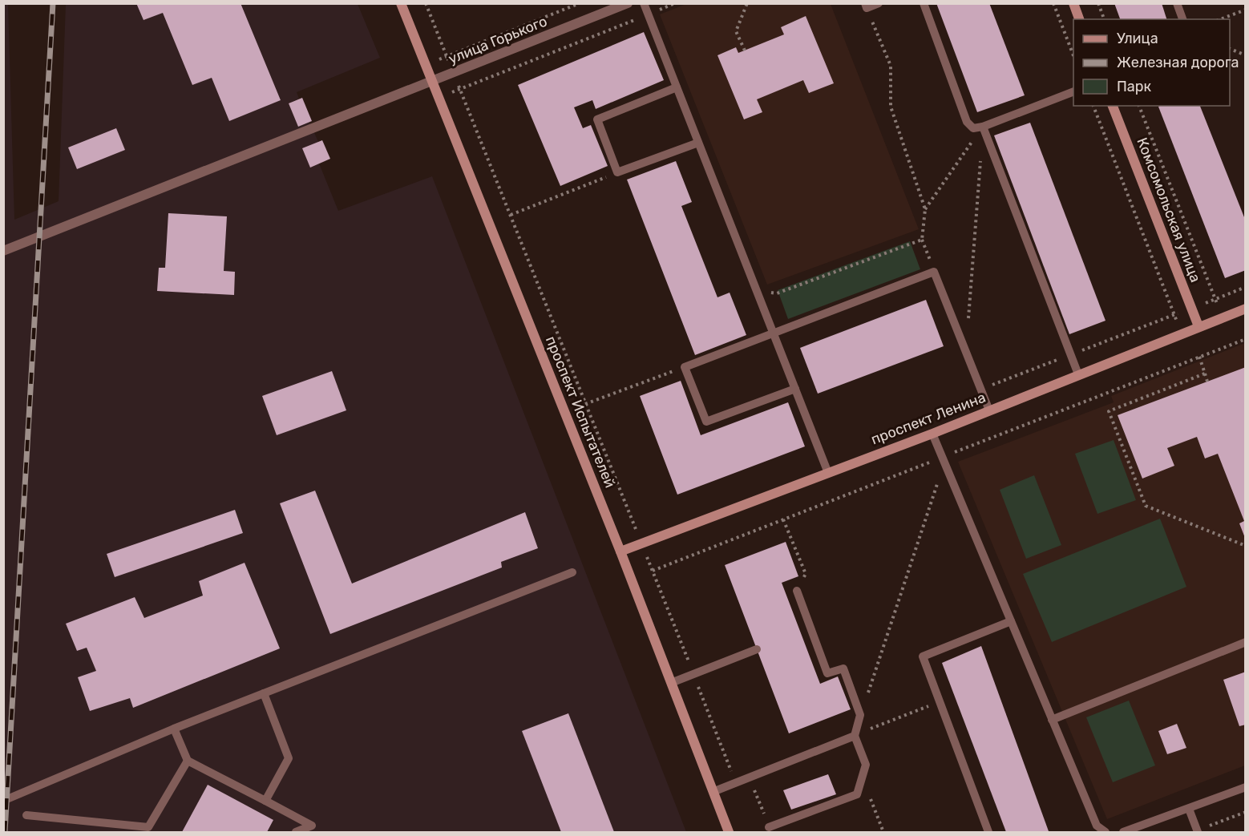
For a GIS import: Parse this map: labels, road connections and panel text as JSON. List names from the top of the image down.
{
  "streets": {
    "street": [
      "улица Горького",
      "Комсомольская улица",
      "проспект Испытателей",
      "проспект Ленина"
    ]
  },
  "crossings": [
    ["улица Горького", "проспект Испытателей"],
    ["Комсомольская улица", "проспект Ленина"],
    ["проспект Испытателей", "проспект Ленина"]
  ],
  "legend": ["Улица", "Железная дорога", "Парк"]
}
